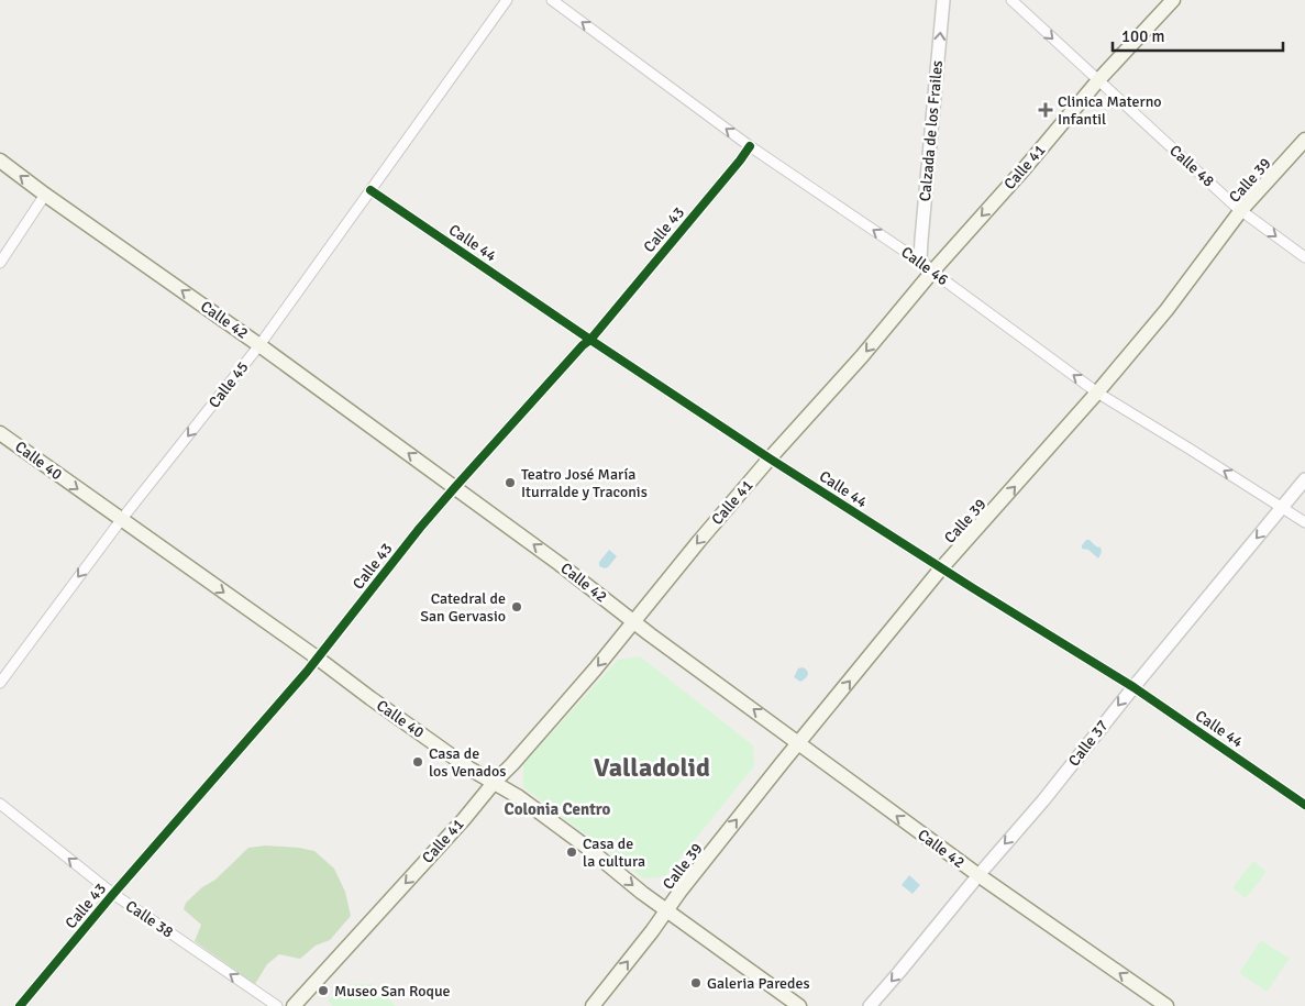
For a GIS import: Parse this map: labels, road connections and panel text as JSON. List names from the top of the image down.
{
  "streets": {
    "main road": [
      "Calle 41",
      "Calle 39",
      "Calle 42",
      "Calle 40"
    ],
    "street": [
      "Calzada de los Frailes",
      "Calle 48",
      "Calle 43",
      "Calle 44",
      "Calle 46",
      "Calle 45",
      "Calle 37",
      "Calle 38"
    ]
  },
  "crossings": [
    ["Calzada de los Frailes", "Calle 46"],
    ["Calle 48", "Calle 41"],
    ["Calle 48", "Calle 39"],
    ["Calle 41", "Calle 44"],
    ["Calle 41", "Calle 46"],
    ["Calle 41", "Calle 42"],
    ["Calle 41", "Calle 40"],
    ["Calle 39", "Calle 44"],
    ["Calle 39", "Calle 46"],
    ["Calle 39", "Calle 42"],
    ["Calle 39", "Calle 40"],
    ["Calle 43", "Calle 44"],
    ["Calle 43", "Calle 46"],
    ["Calle 43", "Calle 42"],
    ["Calle 43", "Calle 40"],
    ["Calle 43", "Calle 38"],
    ["Calle 44", "Calle 45"],
    ["Calle 44", "Calle 37"],
    ["Calle 46", "Calle 37"],
    ["Calle 42", "Calle 45"],
    ["Calle 42", "Calle 37"],
    ["Calle 45", "Calle 40"]
  ],
  "one_way": [
    "Calzada de los Frailes",
    "Calle 48",
    "Calle 41",
    "Calle 39",
    "Calle 46",
    "Calle 42",
    "Calle 45",
    "Calle 40",
    "Calle 37",
    "Calle 38"
  ],
  "districts": ["Valladolid", "Colonia Centro"],
  "places": {
    "health": ["Clinica Materno Infantil"],
    "other": [
      "Teatro José María Iturralde y Traconis",
      "Catedral de San Gervasio",
      "Casa de los Venados",
      "Casa de la cultura",
      "Galeria Paredes",
      "Museo San Roque"
    ]
  },
  "scale_bar": "100 m"
}
